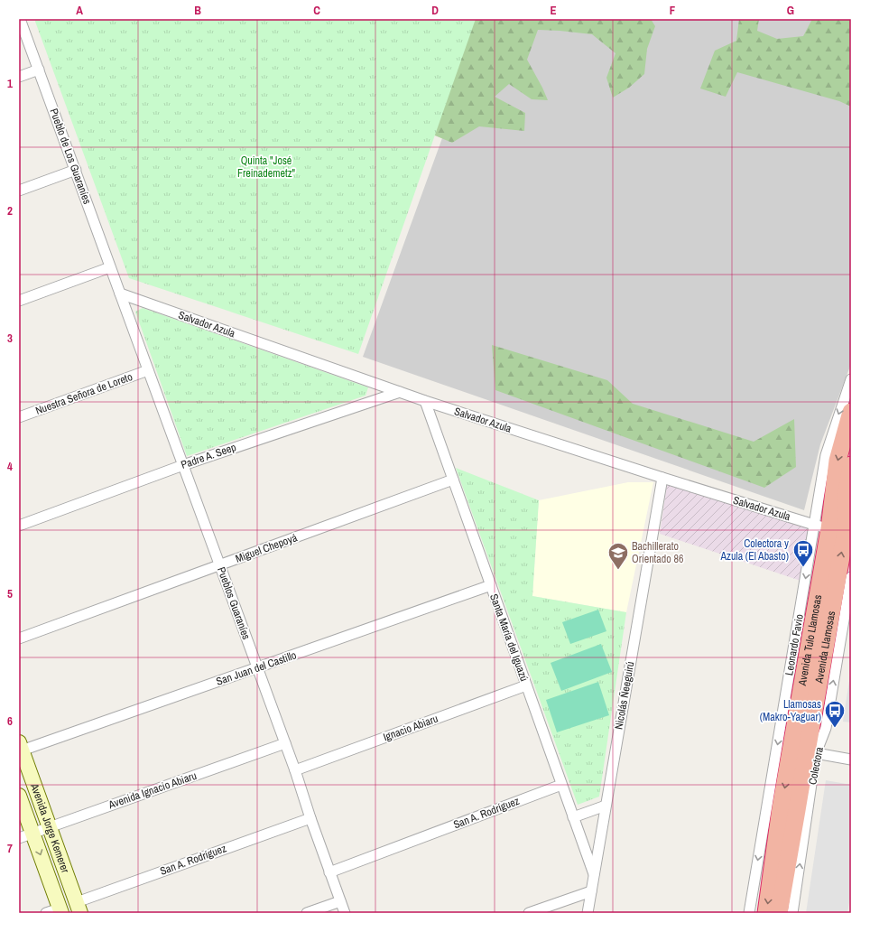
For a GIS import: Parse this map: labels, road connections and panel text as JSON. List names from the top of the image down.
{
  "streets": {
    "highway": ["Avenida Tulo Llamosas", "Avenida Llamosas"],
    "main road": ["Avenida Jorge Kemerer"],
    "street": [
      "Pueblo de Los Guaraníes",
      "Salvador Azula",
      "Nuestra Señora de Loreto",
      "Padre A. Seep",
      "Miguel Chepoyá",
      "Pueblos Guaraníes",
      "Santa María del Iguazú",
      "Leonardo Favio",
      "San Juan del Castillo",
      "Nicolás Ñeeguirú",
      "Ignacio Abiaru",
      "Colectora",
      "Avenida Ignacio Abiaru",
      "San A. Rodríguez"
    ]
  },
  "crossings": [
    ["Pueblo de Los Guaraníes", "Salvador Azula"],
    ["Pueblo de Los Guaraníes", "Pueblos Guaraníes"],
    ["Salvador Azula", "Padre A. Seep"],
    ["Salvador Azula", "Pueblos Guaraníes"],
    ["Salvador Azula", "Santa María del Iguazú"],
    ["Salvador Azula", "Avenida Tulo Llamosas"],
    ["Salvador Azula", "Leonardo Favio"],
    ["Salvador Azula", "Avenida Llamosas"],
    ["Salvador Azula", "Nicolás Ñeeguirú"],
    ["Nuestra Señora de Loreto", "Pueblos Guaraníes"],
    ["Padre A. Seep", "Pueblos Guaraníes"],
    ["Miguel Chepoyá", "Pueblos Guaraníes"],
    ["Miguel Chepoyá", "Santa María del Iguazú"],
    ["Pueblos Guaraníes", "San Juan del Castillo"],
    ["Pueblos Guaraníes", "Ignacio Abiaru"],
    ["Pueblos Guaraníes", "Avenida Ignacio Abiaru"],
    ["Pueblos Guaraníes", "San A. Rodríguez"],
    ["Santa María del Iguazú", "San Juan del Castillo"],
    ["Santa María del Iguazú", "Nicolás Ñeeguirú"],
    ["Santa María del Iguazú", "Ignacio Abiaru"],
    ["Santa María del Iguazú", "San A. Rodríguez"],
    ["Avenida Tulo Llamosas", "Leonardo Favio"],
    ["Avenida Tulo Llamosas", "Avenida Llamosas"],
    ["Leonardo Favio", "Avenida Llamosas"],
    ["San Juan del Castillo", "Avenida Jorge Kemerer"],
    ["Avenida Ignacio Abiaru", "Avenida Jorge Kemerer"],
    ["San A. Rodríguez", "Avenida Jorge Kemerer"]
  ],
  "one_way": [
    "Avenida Tulo Llamosas",
    "Leonardo Favio",
    "Avenida Llamosas",
    "Colectora"
  ],
  "parks": ["Quinta \"José Freinademetz\""],
  "places": {
    "bus stop": ["Colectora y Azula (El Abasto)", "Llamosas (Makro-Yaguar)"],
    "school or university": ["Bachillerato Orientado 86"]
  },
  "grid": {
    "columns": [
      "A",
      "B",
      "C",
      "D",
      "E",
      "F",
      "G"
    ],
    "rows": [
      "1",
      "2",
      "3",
      "4",
      "5",
      "6",
      "7"
    ]
  }
}
